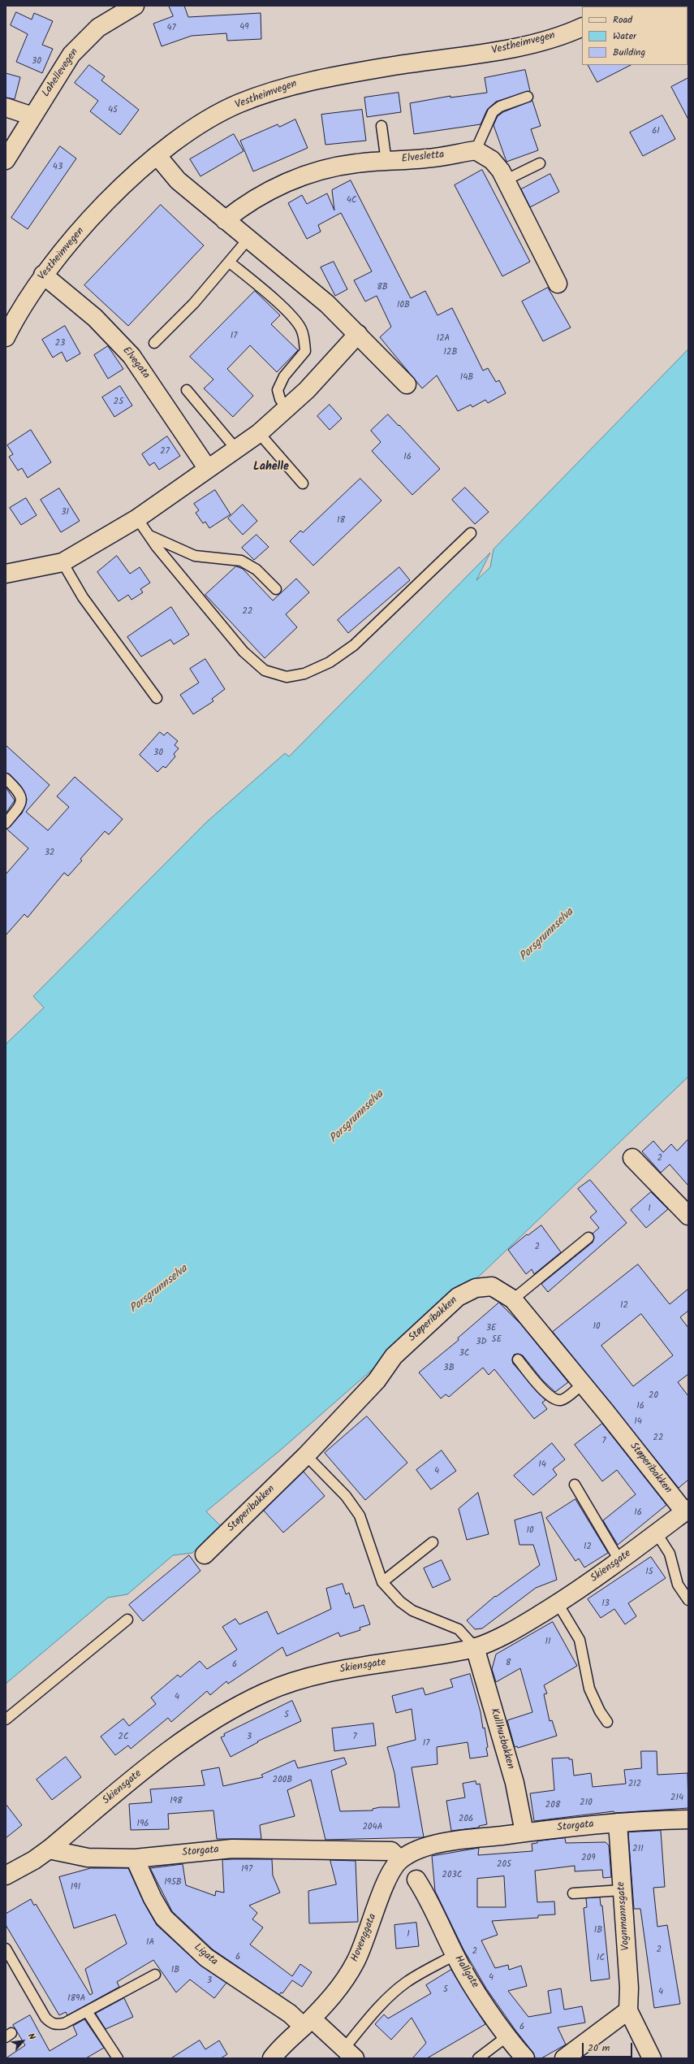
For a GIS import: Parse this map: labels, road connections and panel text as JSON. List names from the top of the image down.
{
  "streets": {
    "street": [
      "Vestheimvegen",
      "Lahellevegen",
      "Elvesletta",
      "Elvegata",
      "Støperibakken",
      "Skiensgate",
      "Kullhusbakken",
      "Storgata",
      "Vognmannsgate",
      "Hovenggata",
      "Ligata",
      "Hallgate"
    ]
  },
  "crossings": [
    ["Vestheimvegen", "Elvegata"],
    ["Støperibakken", "Skiensgate"],
    ["Skiensgate", "Kullhusbakken"],
    ["Skiensgate", "Storgata"],
    ["Kullhusbakken", "Storgata"],
    ["Storgata", "Vognmannsgate"],
    ["Storgata", "Hovenggata"],
    ["Storgata", "Ligata"],
    ["Hovenggata", "Ligata"]
  ],
  "districts": ["Lahelle"],
  "water": ["Porsgrunnselva"],
  "house_numbers": [
    "49",
    "47",
    "30",
    "45",
    "61",
    "43",
    "4C",
    "8B",
    "10B",
    "17",
    "12A",
    "23",
    "12B",
    "14B",
    "25",
    "27",
    "16",
    "31",
    "18",
    "22",
    "30",
    "32",
    "2",
    "1",
    "2",
    "12",
    "10",
    "3E",
    "5E",
    "3D",
    "3C",
    "3B",
    "20",
    "16",
    "14",
    "22",
    "7",
    "14",
    "4",
    "16",
    "10",
    "12",
    "15",
    "13",
    "11",
    "8",
    "6",
    "4",
    "5",
    "2C",
    "3",
    "7",
    "17",
    "200B",
    "212",
    "214",
    "198",
    "210",
    "208",
    "206",
    "196",
    "204A",
    "211",
    "209",
    "205",
    "197",
    "203C",
    "195B",
    "191",
    "1B",
    "1",
    "1A",
    "2",
    "2",
    "6",
    "1C",
    "1B",
    "4",
    "3",
    "5",
    "4",
    "189A",
    "6"
  ],
  "legend": ["Road", "Water", "Building"],
  "scale_bar": "20 m",
  "north": "top right"
}
